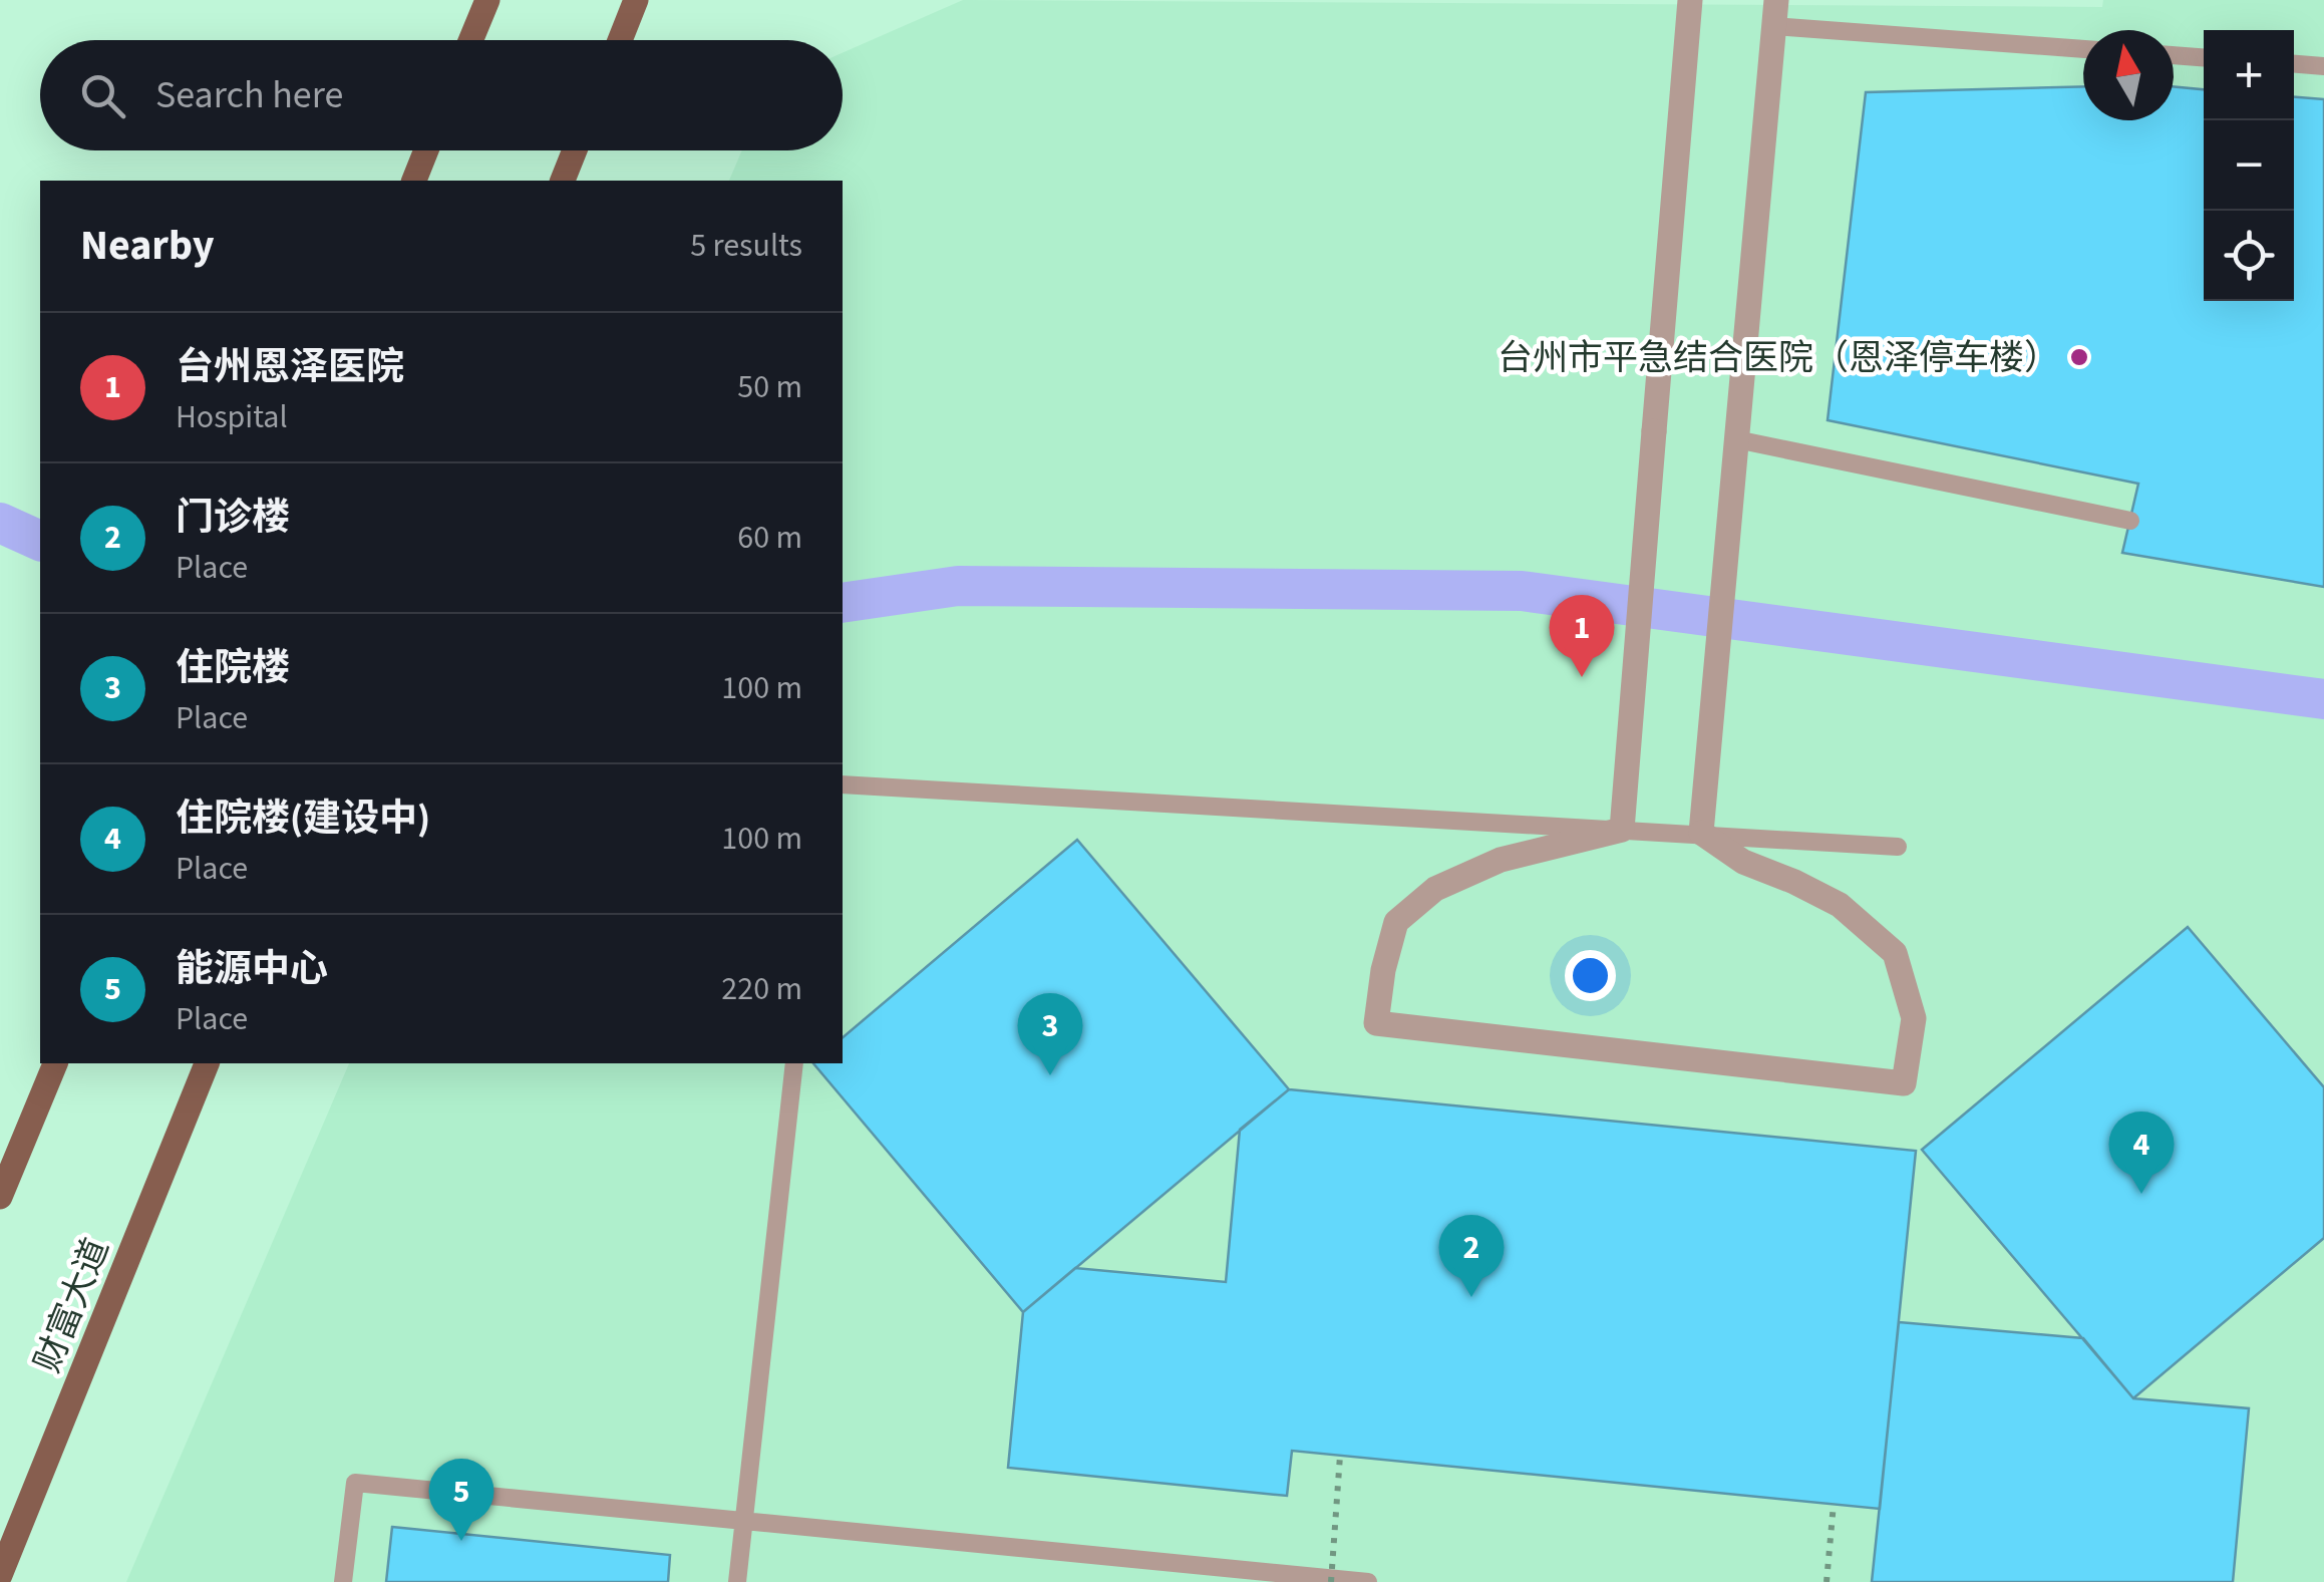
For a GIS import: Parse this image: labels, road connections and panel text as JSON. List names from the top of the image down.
{
  "streets": {
    "main road": ["财富大道"]
  },
  "places": ["台州市平急结合医院（恩泽停车楼）"],
  "north": "top",
  "page": {
    "map_buttons": ["+", "−"],
    "search": "Search here",
    "heading": ["Nearby", "5 results"],
    "list": [
      {
        "mark": "1",
        "name": "台州恩泽医院",
        "note": "Hospital",
        "value": "50 m"
      },
      {
        "mark": "2",
        "name": "门诊楼",
        "note": "Place",
        "value": "60 m"
      },
      {
        "mark": "3",
        "name": "住院楼",
        "note": "Place",
        "value": "100 m"
      },
      {
        "mark": "4",
        "name": "住院楼(建设中)",
        "note": "Place",
        "value": "100 m"
      },
      {
        "mark": "5",
        "name": "能源中心",
        "note": "Place",
        "value": "220 m"
      }
    ],
    "pins": [
      "1",
      "3",
      "4",
      "2",
      "5"
    ]
  }
}
